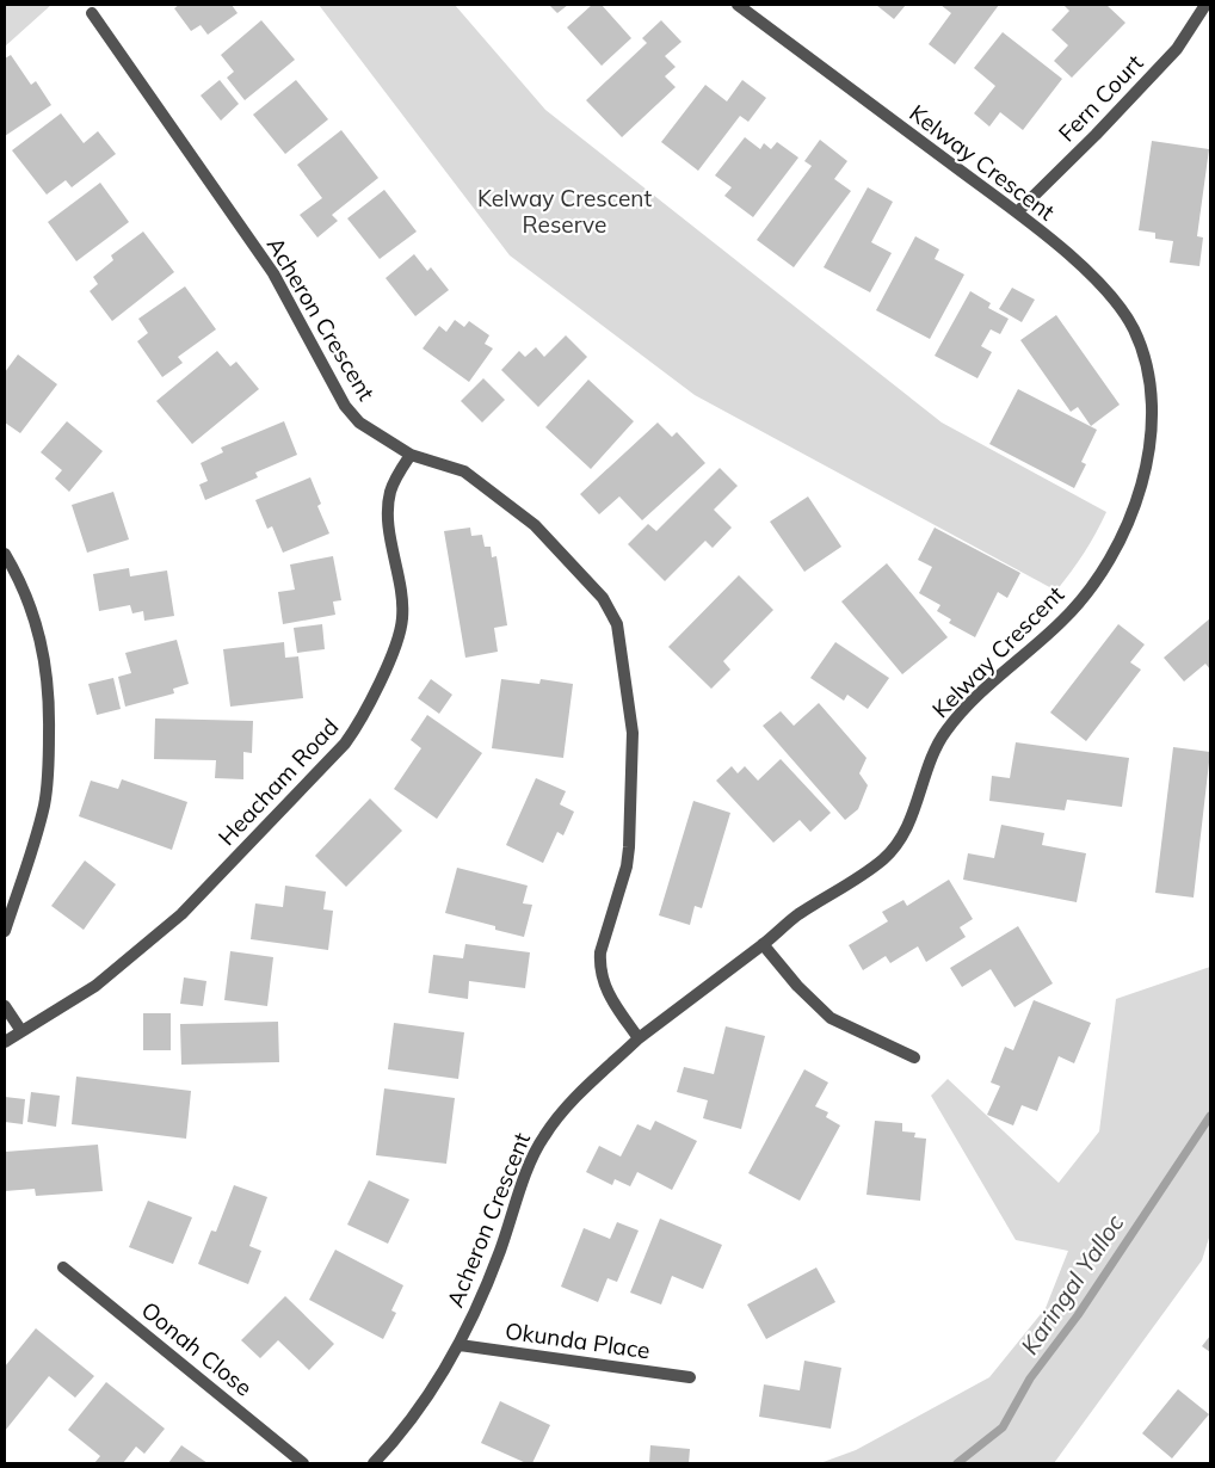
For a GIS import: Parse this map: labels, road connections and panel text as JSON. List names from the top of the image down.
{
  "streets": {
    "street": [
      "Fern Court",
      "Kelway Crescent",
      "Acheron Crescent",
      "Heacham Road",
      "Okunda Place",
      "Oonah Close"
    ]
  },
  "crossings": [
    ["Fern Court", "Kelway Crescent"],
    ["Kelway Crescent", "Acheron Crescent"],
    ["Acheron Crescent", "Heacham Road"],
    ["Acheron Crescent", "Okunda Place"]
  ],
  "water": ["Karingal Yalloc"],
  "parks": ["Kelway Crescent Reserve"]
}
